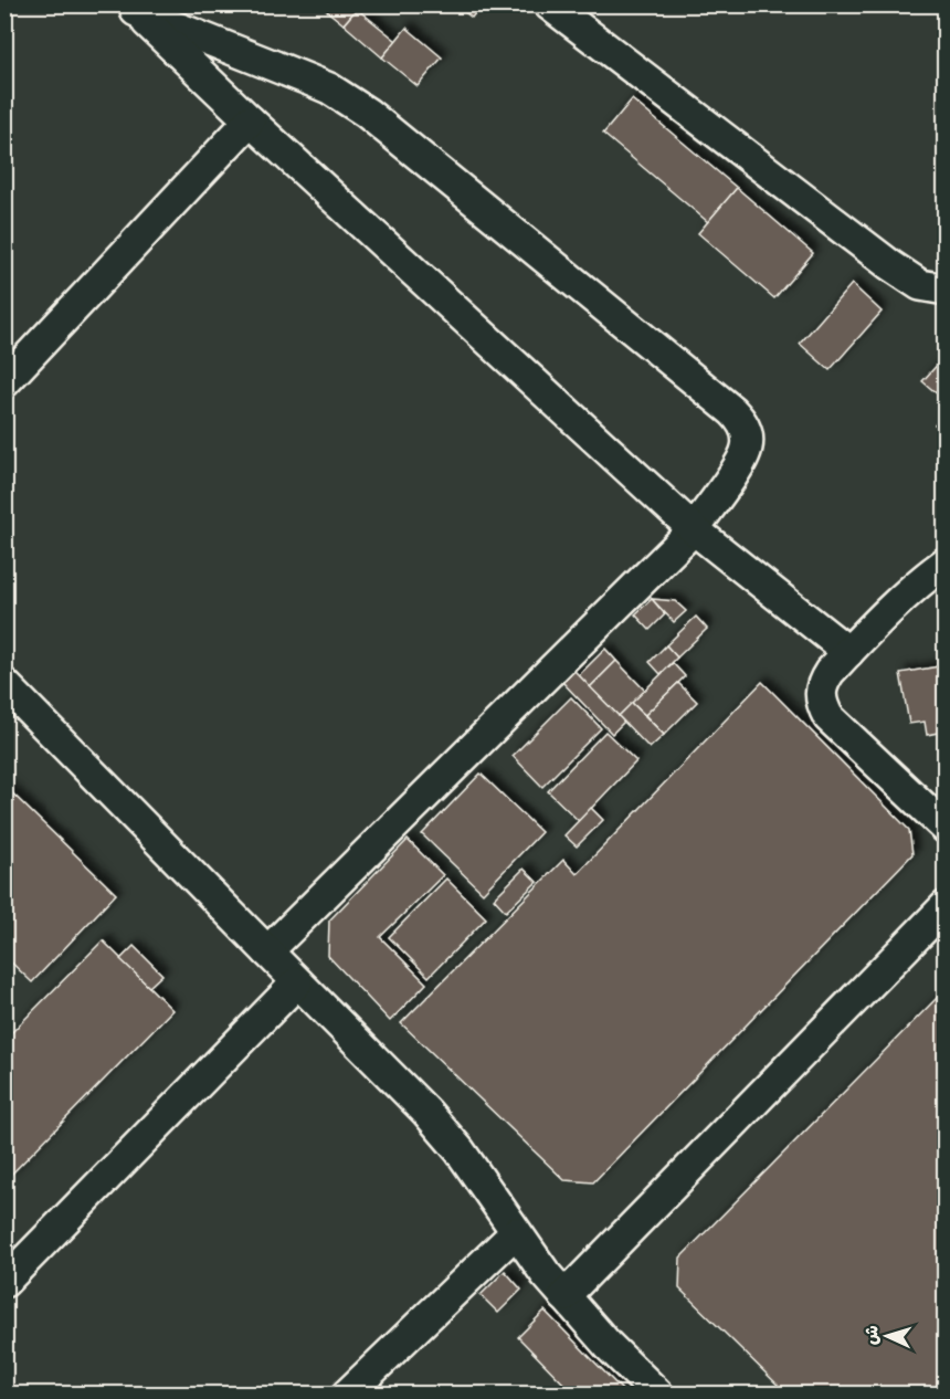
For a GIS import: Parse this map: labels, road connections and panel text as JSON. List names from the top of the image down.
{
  "north": "left"
}
